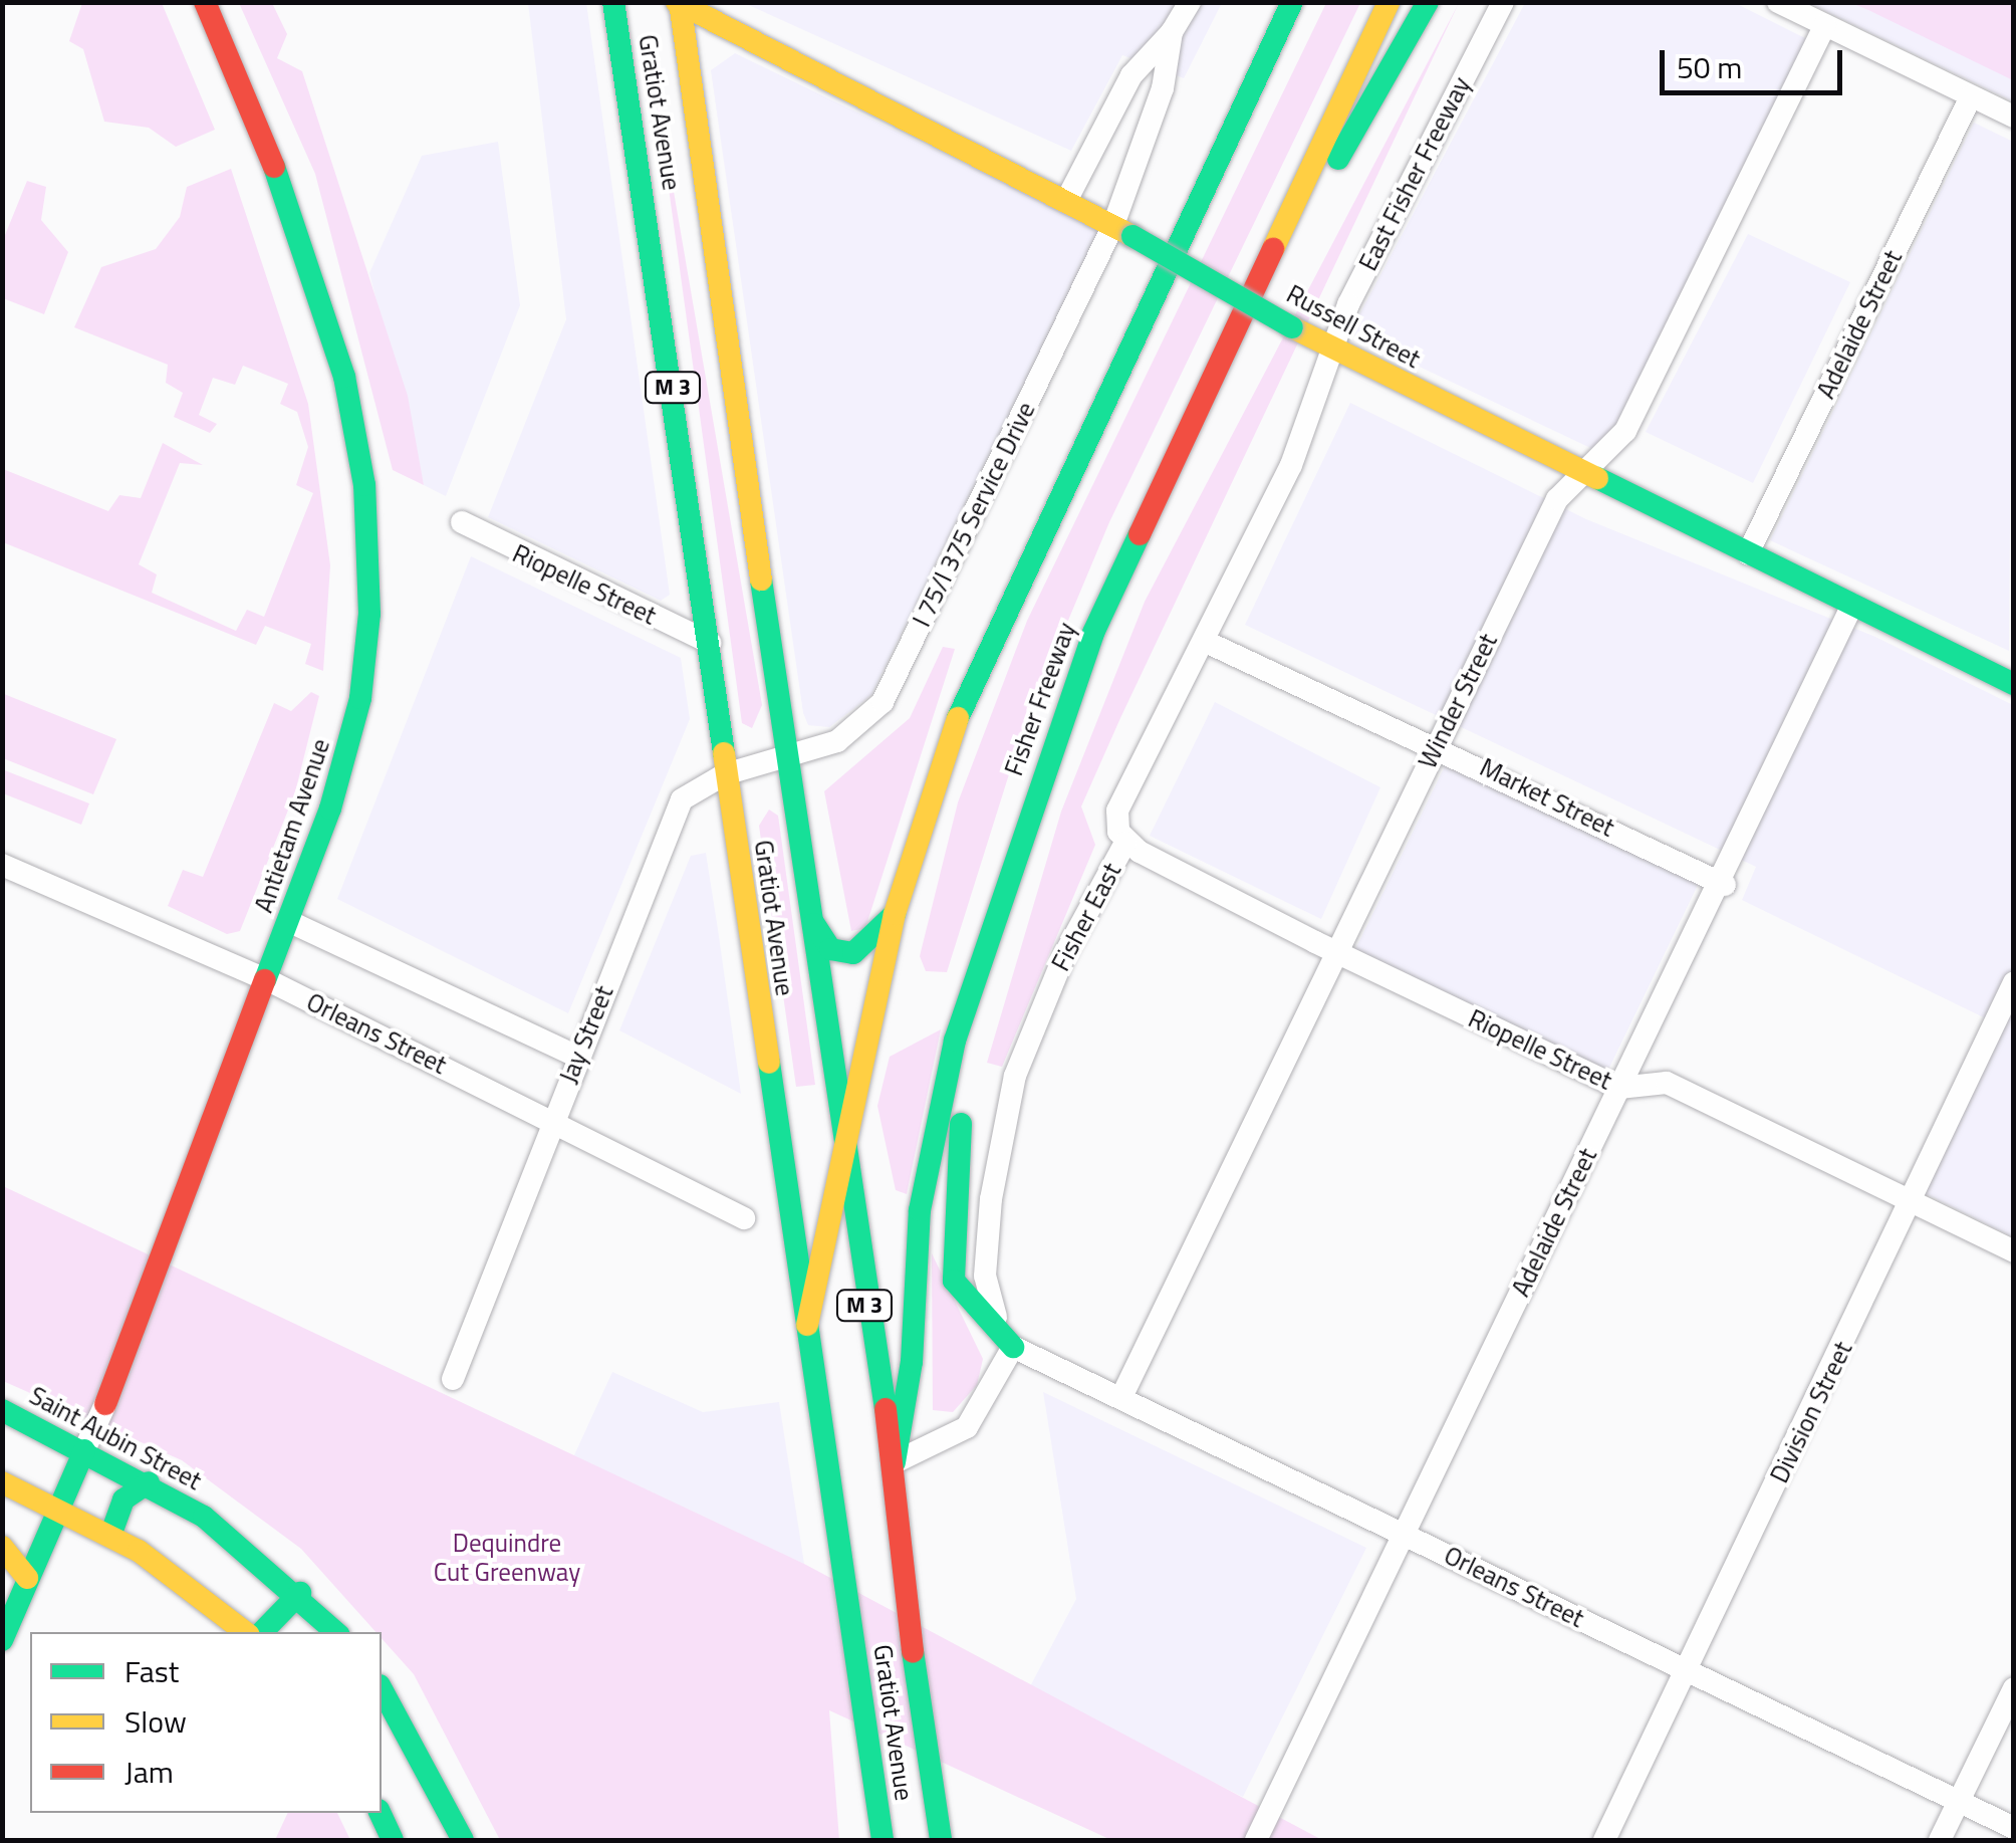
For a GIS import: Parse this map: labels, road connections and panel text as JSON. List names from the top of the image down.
{
  "streets": {
    "main road": [
      "Gratiot Avenue",
      "Russell Street",
      "M 3",
      "Fisher Freeway",
      "Antietam Avenue",
      "Saint Aubin Street"
    ],
    "street": [
      "East Fisher Freeway",
      "Adelaide Street",
      "I 75/I 375 Service Drive",
      "Riopelle Street",
      "Winder Street",
      "Market Street",
      "Fisher East",
      "Orleans Street",
      "Jay Street",
      "Division Street"
    ]
  },
  "crossings": [
    ["Gratiot Avenue", "Russell Street"],
    ["Gratiot Avenue", "I 75/I 375 Service Drive"],
    ["Gratiot Avenue", "Riopelle Street"],
    ["Gratiot Avenue", "Fisher Freeway"],
    ["Gratiot Avenue", "Jay Street"],
    ["East Fisher Freeway", "Russell Street"],
    ["East Fisher Freeway", "Fisher East"],
    ["Adelaide Street", "Russell Street"],
    ["Adelaide Street", "Riopelle Street"],
    ["Adelaide Street", "Market Street"],
    ["Adelaide Street", "Orleans Street"],
    ["Russell Street", "I 75/I 375 Service Drive"],
    ["Russell Street", "Winder Street"],
    ["Russell Street", "Fisher East"],
    ["I 75/I 375 Service Drive", "Jay Street"],
    ["Riopelle Street", "Winder Street"],
    ["Riopelle Street", "Fisher East"],
    ["Riopelle Street", "Division Street"],
    ["Winder Street", "Market Street"],
    ["Winder Street", "Orleans Street"],
    ["Market Street", "Fisher East"],
    ["Antietam Avenue", "Orleans Street"],
    ["Antietam Avenue", "Saint Aubin Street"],
    ["Fisher East", "Orleans Street"],
    ["Orleans Street", "Jay Street"],
    ["Orleans Street", "Division Street"]
  ],
  "parks": ["Dequindre Cut Greenway"],
  "legend": ["Fast", "Slow", "Jam"],
  "scale_bar": "50 m"
}
